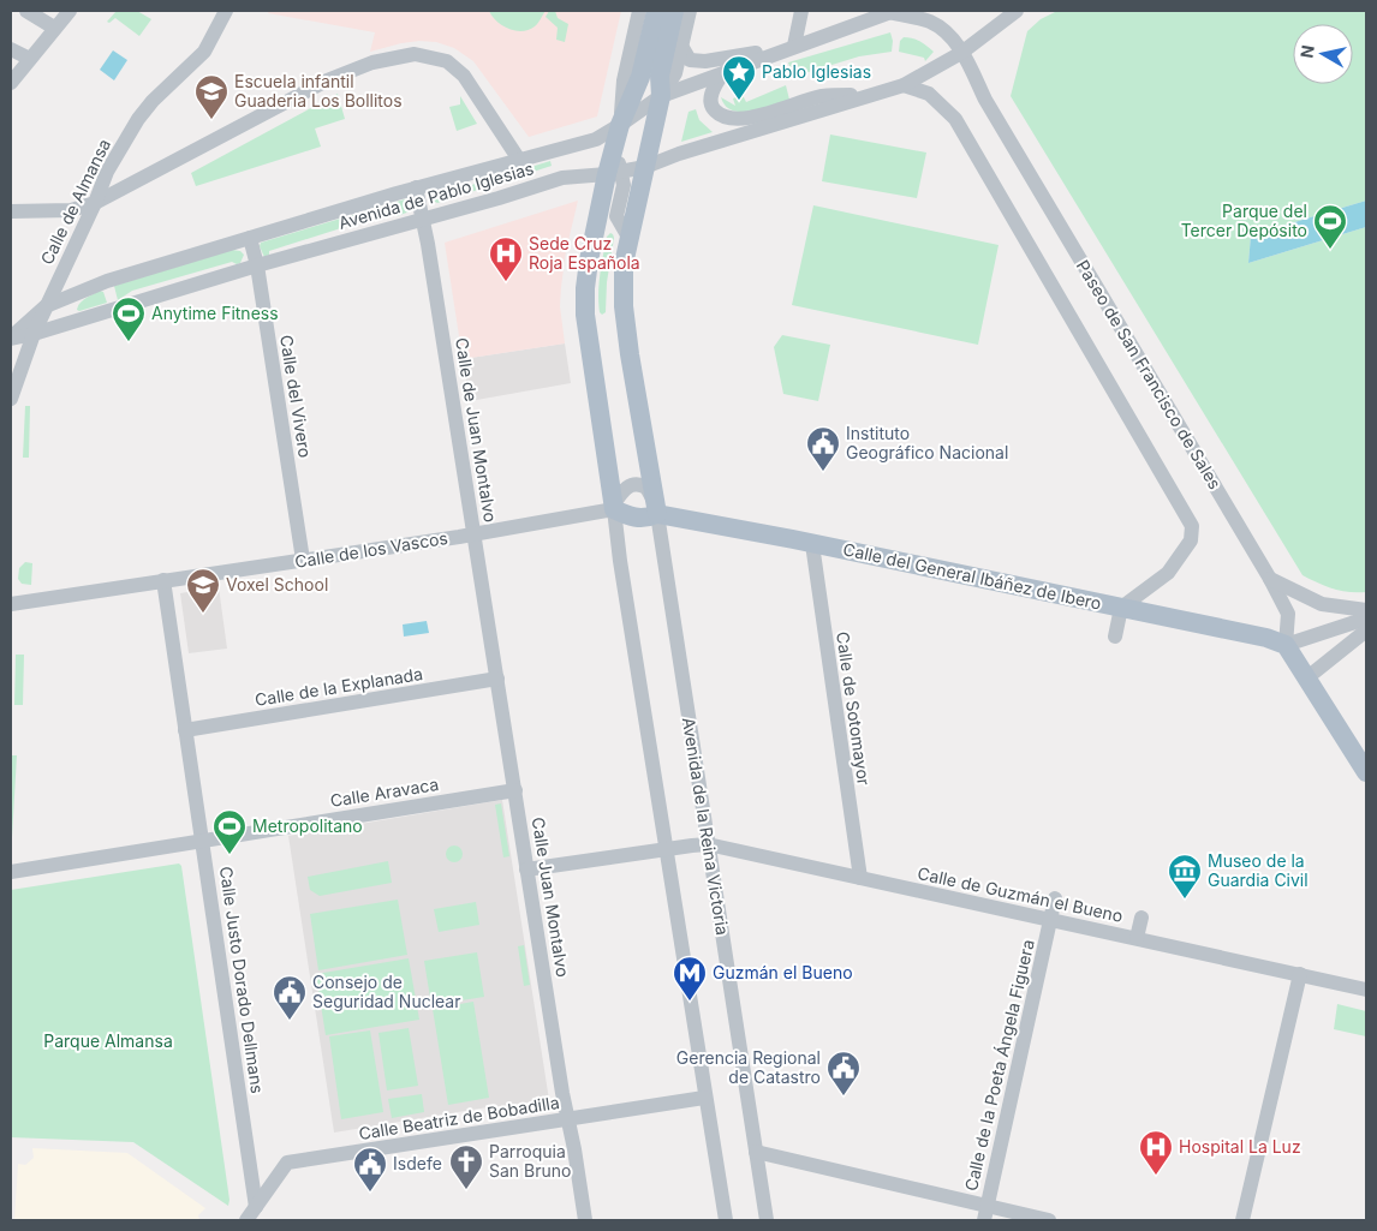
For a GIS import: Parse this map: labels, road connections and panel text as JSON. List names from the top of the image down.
{
  "streets": {
    "main road": ["Calle de los Vascos", "Calle del General Ibáñez de Ibero", "Avenida de la Reina Victoria"],
    "street": [
      "Avenida de Pablo Iglesias",
      "Calle de Almansa",
      "Paseo de San Francisco de Sales",
      "Calle del Vivero",
      "Calle de Juan Montalvo",
      "Calle de la Explanada",
      "Calle de Sotomayor",
      "Calle Aravaca",
      "Calle de Guzmán el Bueno",
      "Calle Juan Montalvo",
      "Calle Justo Dorado Dellmans",
      "Calle de la Poeta Ángela Figuera",
      "Calle Beatriz de Bobadilla"
    ]
  },
  "crossings": [
    ["Avenida de Pablo Iglesias", "Calle de Almansa"],
    ["Avenida de Pablo Iglesias", "Paseo de San Francisco de Sales"],
    ["Avenida de Pablo Iglesias", "Calle del Vivero"],
    ["Avenida de Pablo Iglesias", "Calle de Juan Montalvo"],
    ["Avenida de Pablo Iglesias", "Avenida de la Reina Victoria"],
    ["Paseo de San Francisco de Sales", "Calle del General Ibáñez de Ibero"],
    ["Calle del Vivero", "Calle de los Vascos"],
    ["Calle de Juan Montalvo", "Calle de los Vascos"],
    ["Calle de Juan Montalvo", "Calle de la Explanada"],
    ["Calle de Juan Montalvo", "Calle Juan Montalvo"],
    ["Calle de los Vascos", "Calle del General Ibáñez de Ibero"],
    ["Calle de los Vascos", "Avenida de la Reina Victoria"],
    ["Calle de los Vascos", "Calle Justo Dorado Dellmans"],
    ["Calle del General Ibáñez de Ibero", "Calle de Sotomayor"],
    ["Calle del General Ibáñez de Ibero", "Avenida de la Reina Victoria"],
    ["Calle de la Explanada", "Calle Juan Montalvo"],
    ["Calle de la Explanada", "Calle Justo Dorado Dellmans"],
    ["Calle de Sotomayor", "Calle de Guzmán el Bueno"],
    ["Calle Aravaca", "Calle Juan Montalvo"],
    ["Calle Aravaca", "Calle Justo Dorado Dellmans"],
    ["Avenida de la Reina Victoria", "Calle de Guzmán el Bueno"],
    ["Calle de Guzmán el Bueno", "Calle Juan Montalvo"],
    ["Calle de Guzmán el Bueno", "Calle de la Poeta Ángela Figuera"],
    ["Calle Juan Montalvo", "Calle Beatriz de Bobadilla"],
    ["Calle Justo Dorado Dellmans", "Calle Beatriz de Bobadilla"]
  ],
  "parks": ["Parque Almansa"],
  "places": {
    "place": ["Pablo Iglesias"],
    "school or university": ["Escuela infantil Guaderia Los Bollitos", "Voxel School"],
    "sports": ["Parque del Tercer Depósito", "Anytime Fitness", "Metropolitano"],
    "hospital": ["Sede Cruz Roja Española", "Hospital La Luz"],
    "public building": [
      "Instituto Geográfico Nacional",
      "Consejo de Seguridad Nuclear",
      "Gerencia Regional de Catastro",
      "Isdefe"
    ],
    "museum": ["Museo de la Guardia Civil"],
    "metro station": ["Guzmán el Bueno"],
    "church": ["Parroquia San Bruno"]
  },
  "north": "left"
}
